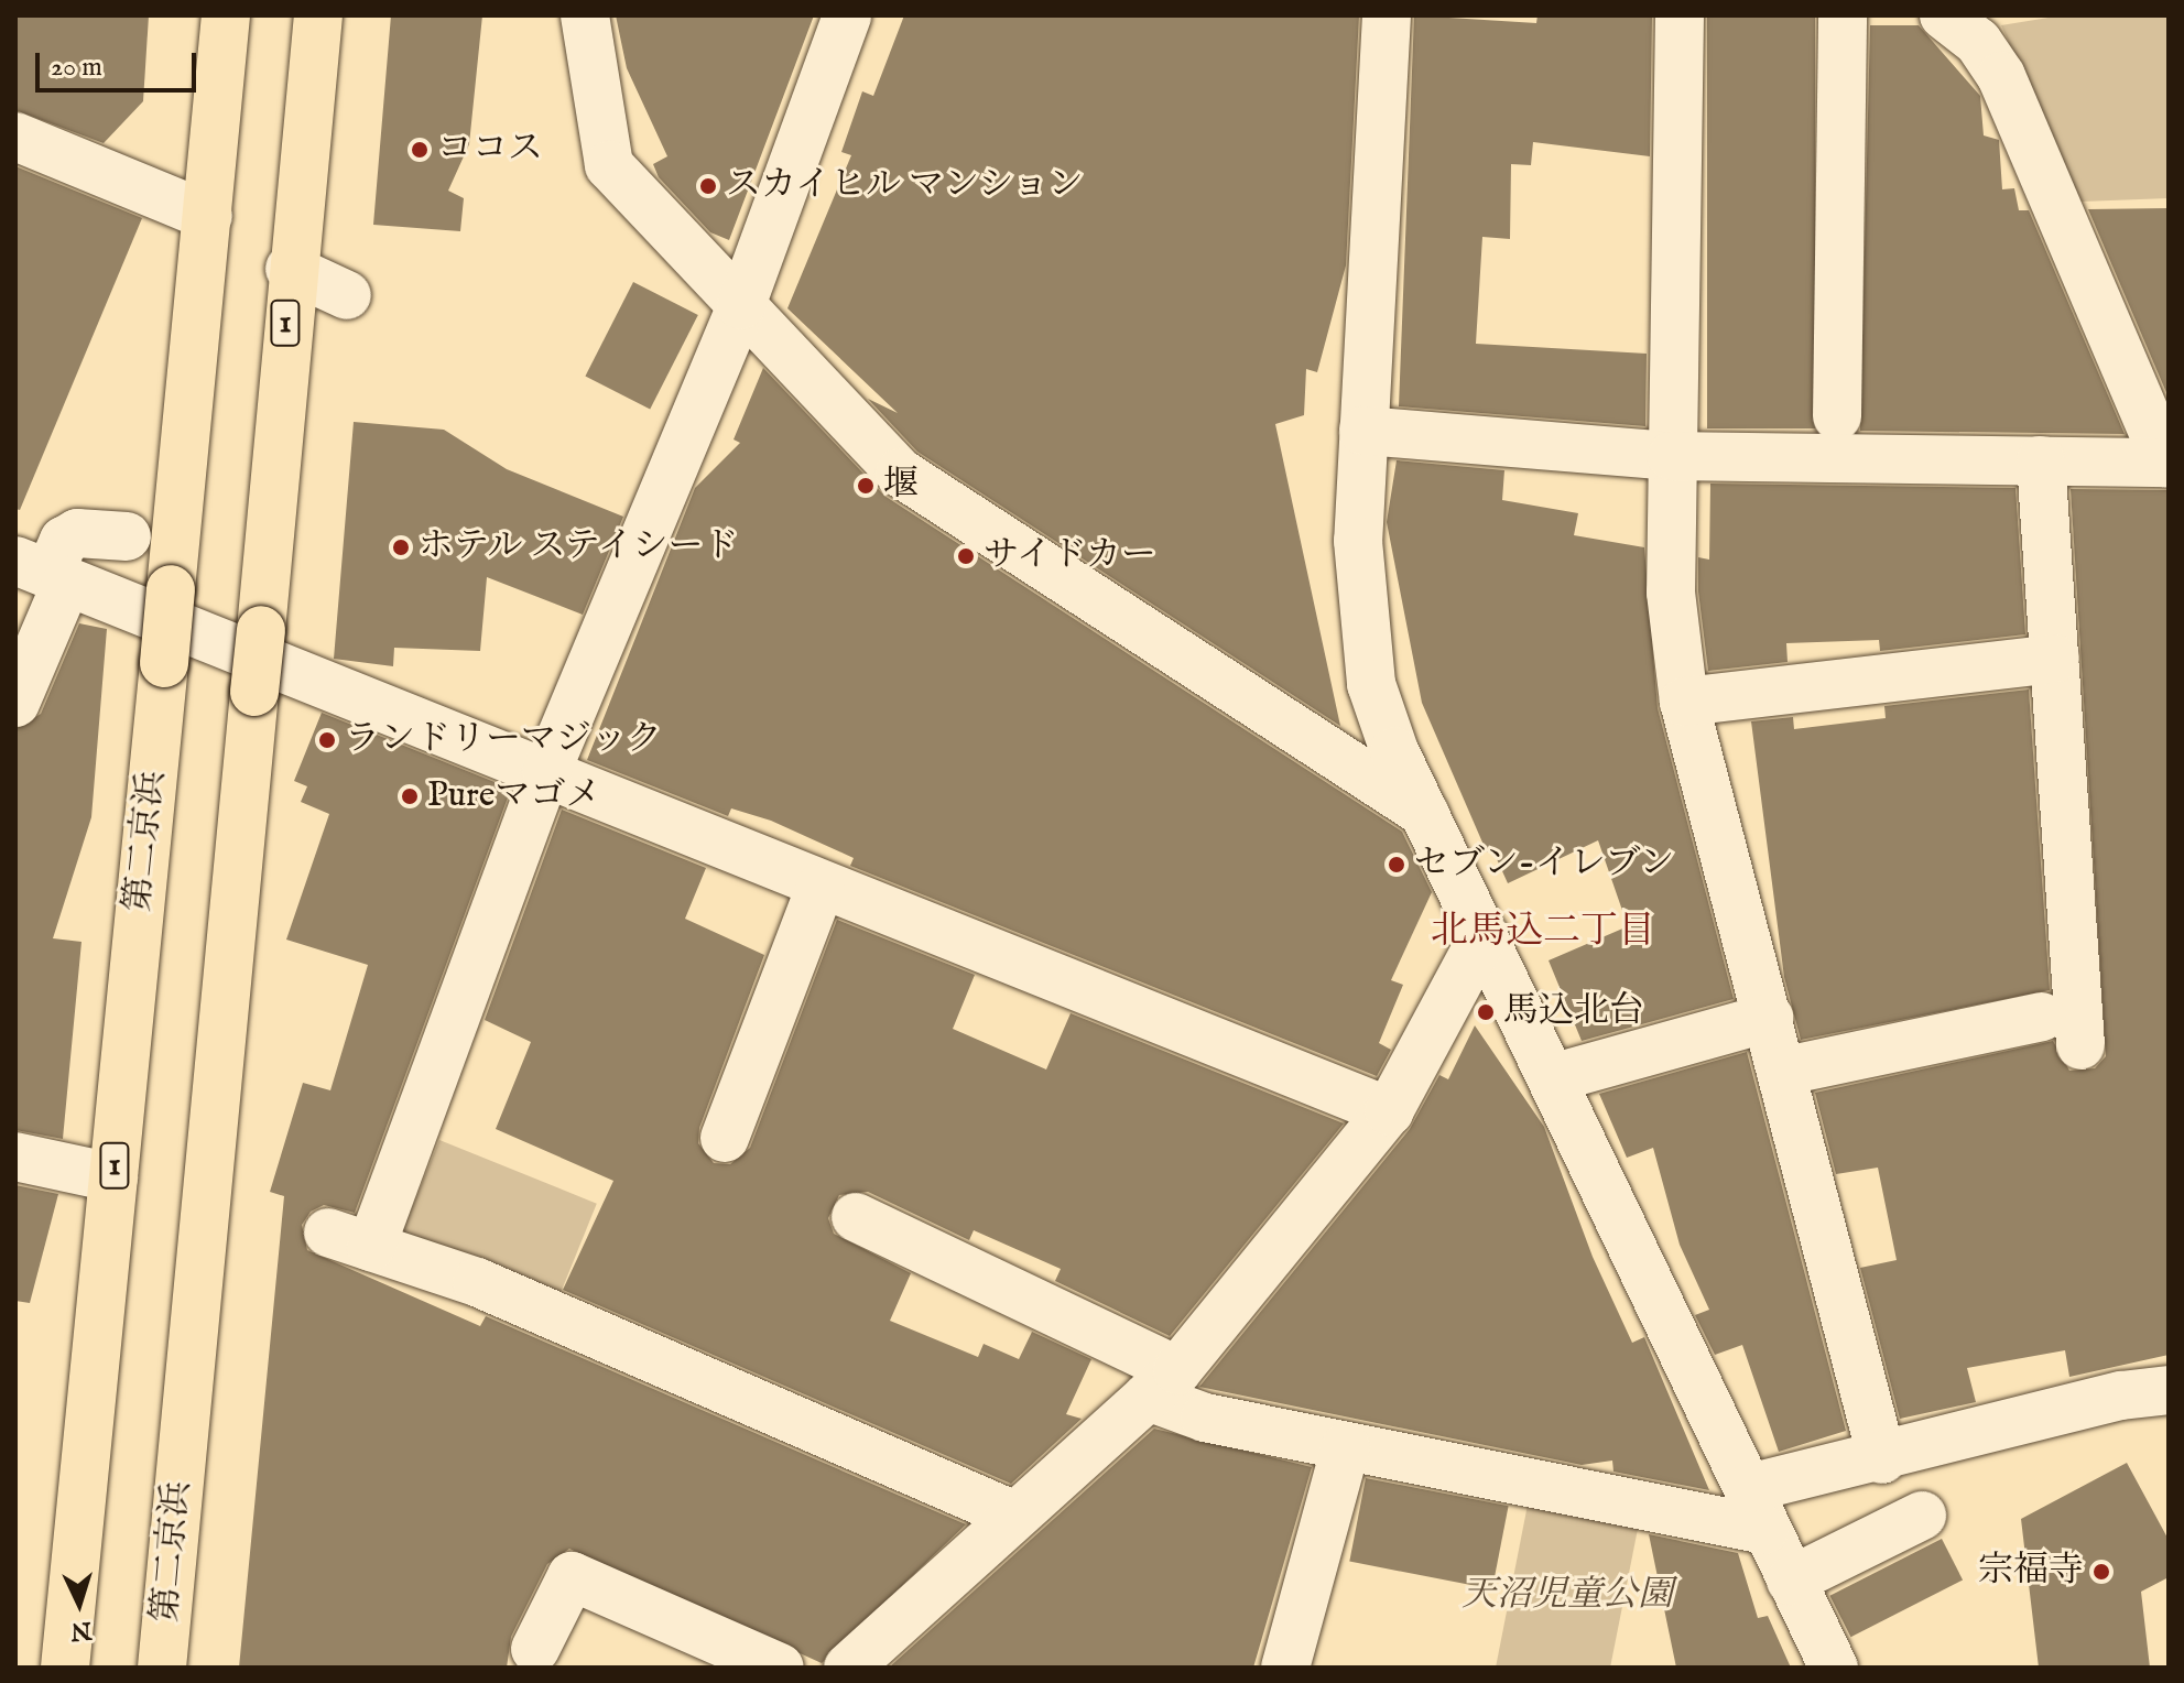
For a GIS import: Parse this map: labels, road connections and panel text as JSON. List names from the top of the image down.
{
  "streets": {
    "highway": ["1", "第二京浜"]
  },
  "districts": ["北馬込二丁目"],
  "parks": ["天沼児童公園"],
  "places": [
    "ココス",
    "スカイヒル マンション",
    "堰",
    "ホテル ステイシード",
    "サイドカー",
    "ランドリーマジック",
    "Pureマゴメ",
    "セブン-イレブン",
    "馬込北台",
    "宗福寺"
  ],
  "scale_bar": "20 m",
  "north": "bottom"
}
